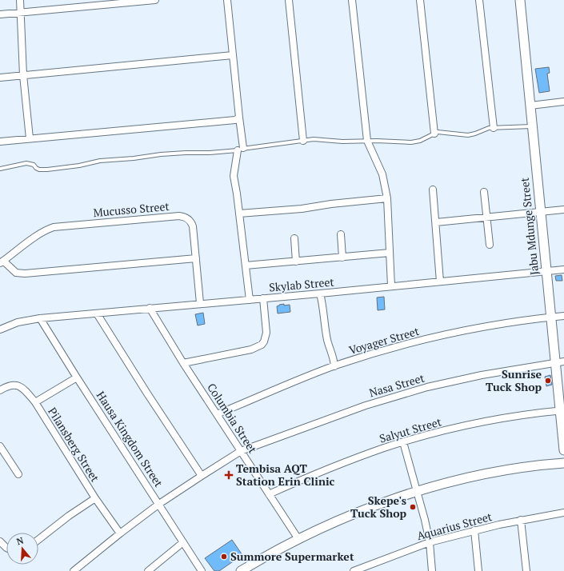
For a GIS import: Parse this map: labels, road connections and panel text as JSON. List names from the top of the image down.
{
  "streets": {
    "street": [
      "Mucusso Street",
      "Jabu Mdunge Street",
      "Skylab Street",
      "Voyager Street",
      "Nasa Street",
      "Columbia Street",
      "Salyut Street",
      "Hausa Kingdom Street",
      "Pilansberg Street",
      "Aquarius Street"
    ]
  },
  "crossings": [
    ["Mucusso Street", "Skylab Street"],
    ["Jabu Mdunge Street", "Skylab Street"],
    ["Jabu Mdunge Street", "Voyager Street"],
    ["Jabu Mdunge Street", "Nasa Street"],
    ["Jabu Mdunge Street", "Salyut Street"],
    ["Skylab Street", "Columbia Street"],
    ["Skylab Street", "Hausa Kingdom Street"],
    ["Voyager Street", "Columbia Street"],
    ["Nasa Street", "Columbia Street"],
    ["Nasa Street", "Hausa Kingdom Street"],
    ["Nasa Street", "Pilansberg Street"],
    ["Columbia Street", "Salyut Street"]
  ],
  "places": {
    "other": ["Sunrise Tuck Shop", "Skepe's Tuck Shop", "Summore Supermarket"],
    "health": ["Tembisa AQT Station Erin Clinic"]
  },
  "north": "top"
}
